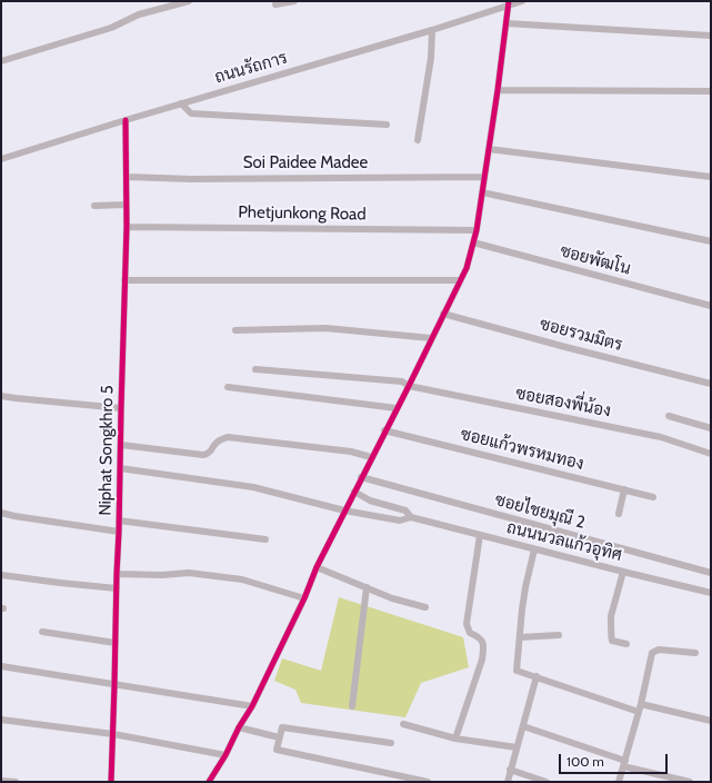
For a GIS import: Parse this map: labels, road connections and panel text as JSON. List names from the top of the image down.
{
  "streets": {
    "street": [
      "ถนนรัถการ",
      "Soi Paidee Madee",
      "Phetjunkong Road",
      "ซอยพัฒโน",
      "ซอยรวมมิตร",
      "ซอยสองพี่น้อง",
      "ซอยแก้วพรหมทอง",
      "Niphat Songkhro 5",
      "ซอยไชยมุณี 2",
      "ถนนนวลแก้วอุทิศ"
    ]
  },
  "crossings": [
    ["ถนนรัถการ", "Niphat Songkhro 5"],
    ["Soi Paidee Madee", "Niphat Songkhro 5"],
    ["Phetjunkong Road", "Niphat Songkhro 5"],
    ["Niphat Songkhro 5", "ถนนนวลแก้วอุทิศ"]
  ],
  "scale_bar": "100 m"
}
